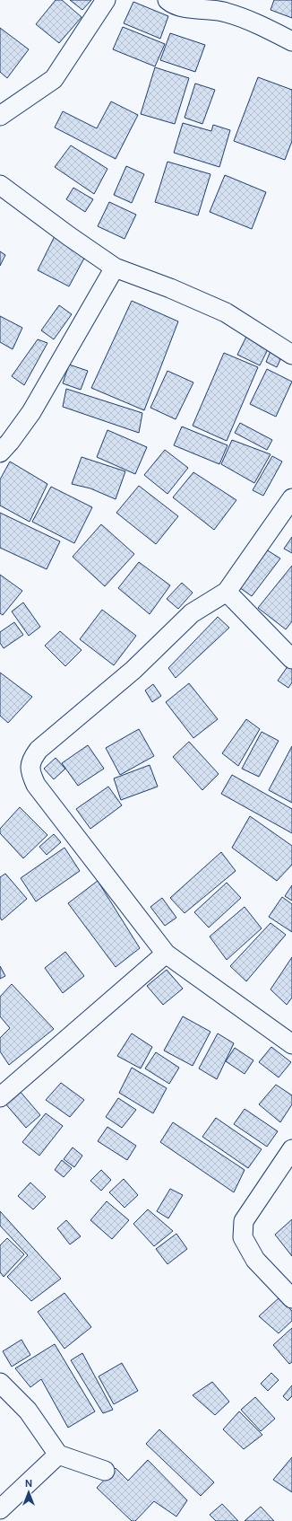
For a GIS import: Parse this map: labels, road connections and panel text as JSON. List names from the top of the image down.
{
  "north": "top"
}
